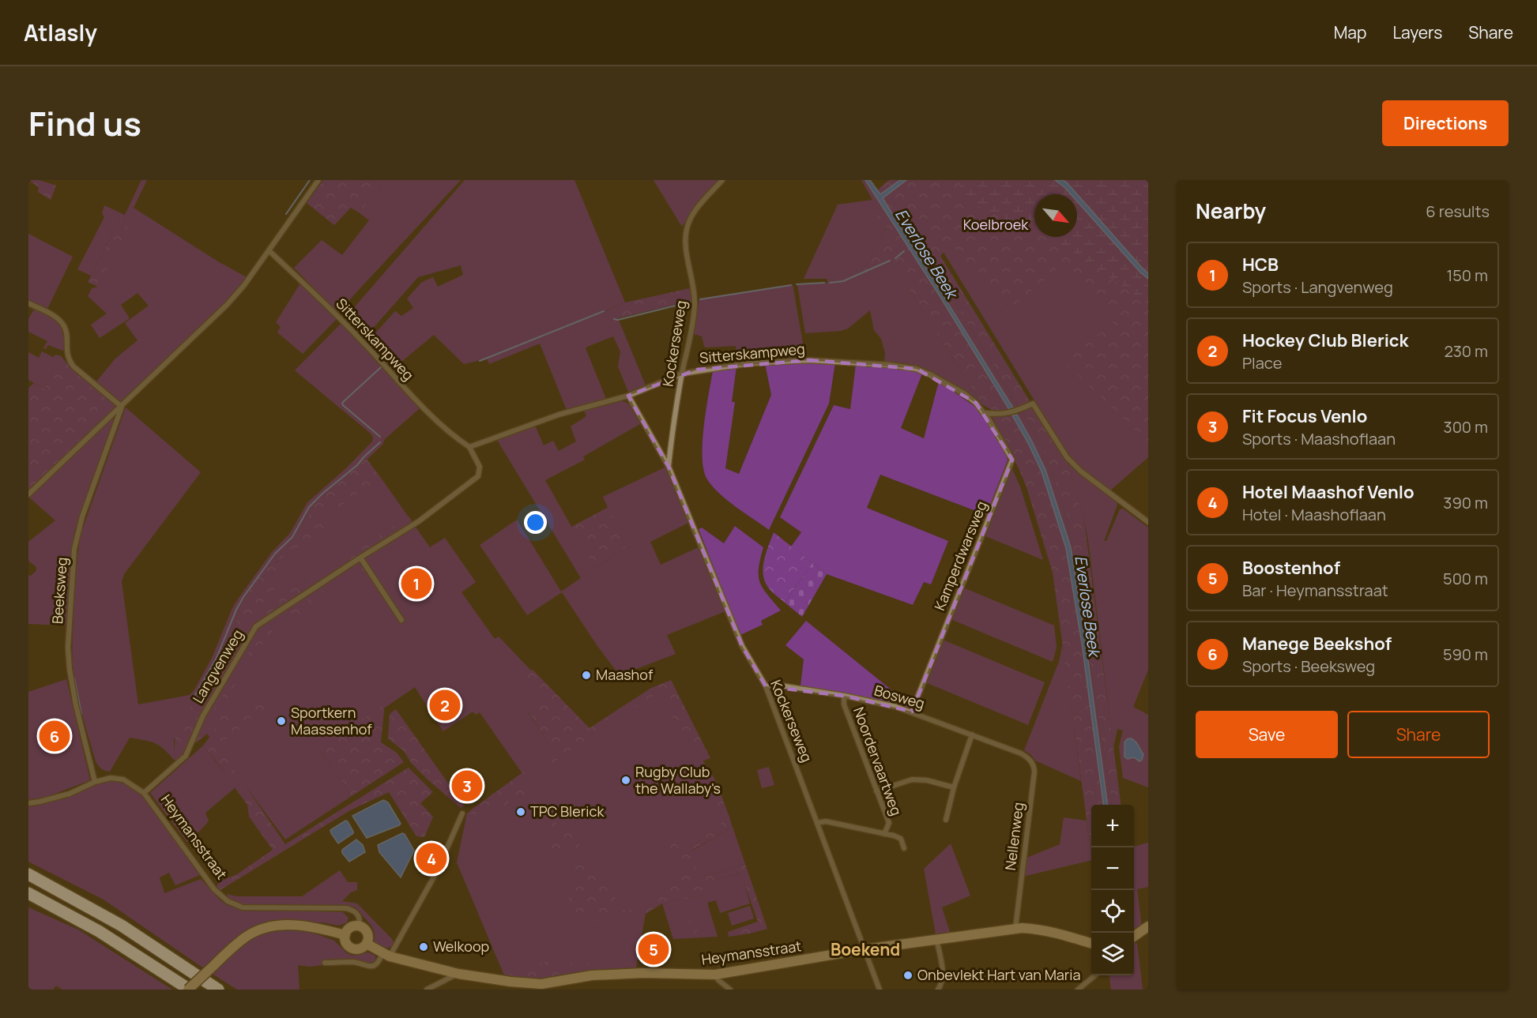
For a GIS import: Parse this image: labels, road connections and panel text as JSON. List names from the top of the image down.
{
  "streets": {
    "street": [
      "Sitterskampweg",
      "Kockerseweg",
      "Kamperdwarsweg",
      "Beeksweg",
      "Langvenweg",
      "Bosweg",
      "Noordervaartweg",
      "Nellenweg",
      "Heymansstraat"
    ]
  },
  "crossings": [
    ["Sitterskampweg", "Kockerseweg"],
    ["Sitterskampweg", "Kamperdwarsweg"],
    ["Sitterskampweg", "Langvenweg"],
    ["Kockerseweg", "Bosweg"],
    ["Kockerseweg", "Noordervaartweg"],
    ["Kockerseweg", "Heymansstraat"],
    ["Kamperdwarsweg", "Bosweg"],
    ["Beeksweg", "Heymansstraat"],
    ["Langvenweg", "Heymansstraat"],
    ["Bosweg", "Noordervaartweg"],
    ["Bosweg", "Nellenweg"],
    ["Nellenweg", "Heymansstraat"]
  ],
  "districts": ["Boekend"],
  "water": ["Everlose Beek"],
  "parks": ["Koelbroek"],
  "places": [
    "Maashof",
    "Sportkern Maassenhof",
    "Rugby Club the Wallaby's",
    "TPC Blerick",
    "Welkoop",
    "Onbevlekt Hart van Maria"
  ],
  "north": "bottom right",
  "page": {
    "header": "Atlasly",
    "nav": ["Map", "Layers", "Share"],
    "title": "Find us",
    "buttons": [
      "Directions",
      ["Save", "Share"]
    ],
    "heading": ["Nearby", "6 results"],
    "list": [
      {
        "mark": "1",
        "name": "HCB",
        "note": "Sports · Langvenweg",
        "value": "150 m"
      },
      {
        "mark": "2",
        "name": "Hockey Club Blerick",
        "note": "Place",
        "value": "230 m"
      },
      {
        "mark": "3",
        "name": "Fit Focus Venlo",
        "note": "Sports · Maashoflaan",
        "value": "300 m"
      },
      {
        "mark": "4",
        "name": "Hotel Maashof Venlo",
        "note": "Hotel · Maashoflaan",
        "value": "390 m"
      },
      {
        "mark": "5",
        "name": "Boostenhof",
        "note": "Bar · Heymansstraat",
        "value": "500 m"
      },
      {
        "mark": "6",
        "name": "Manege Beekshof",
        "note": "Sports · Beeksweg",
        "value": "590 m"
      }
    ],
    "pins": [
      "1",
      "2",
      "6",
      "3",
      "4",
      "5"
    ],
    "map_buttons": ["+", "−"]
  }
}
